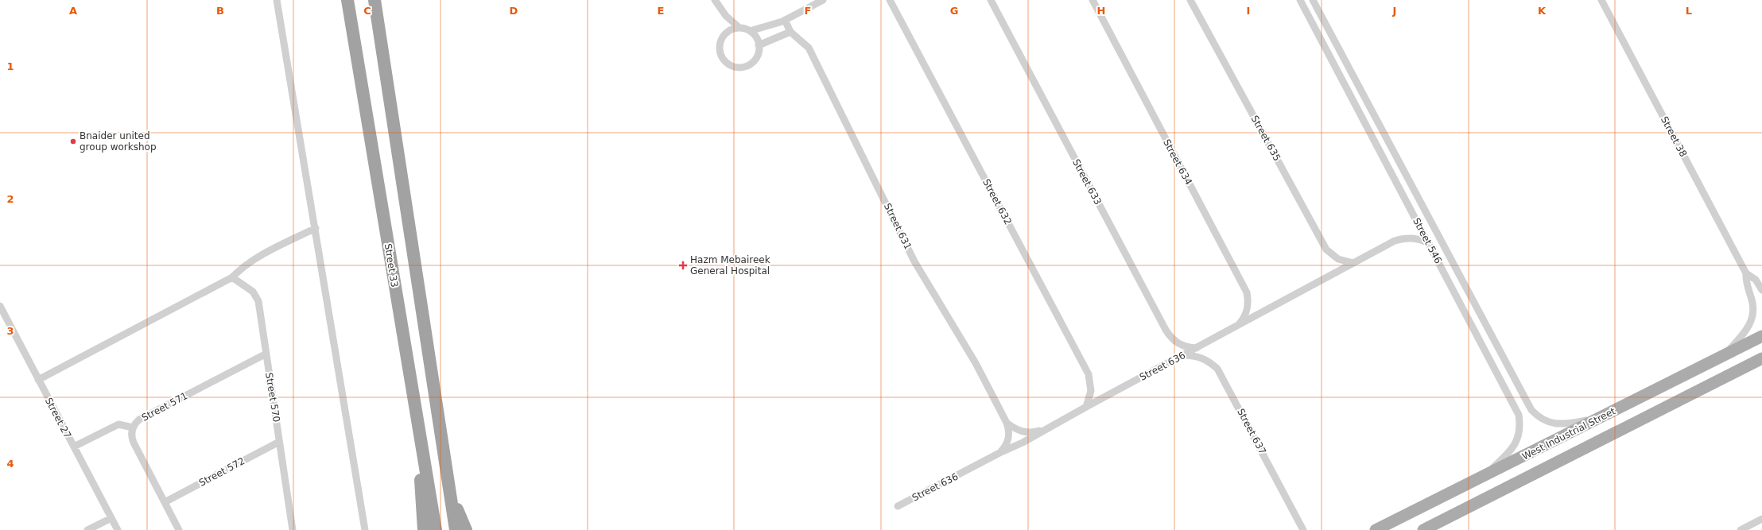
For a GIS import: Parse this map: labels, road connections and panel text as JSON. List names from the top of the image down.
{
  "streets": {
    "highway": ["Street 33"],
    "main road": ["West Industrial Street"],
    "street": [
      "Street 38",
      "Street 635",
      "Street 634",
      "Street 633",
      "Street 632",
      "Street 631",
      "Street 546",
      "Street 636",
      "Street 570",
      "Street 571",
      "Street 27",
      "Street 637",
      "Street 572"
    ]
  },
  "crossings": [
    ["Street 38", "West Industrial Street"],
    ["Street 635", "Street 636"],
    ["Street 634", "Street 636"],
    ["Street 633", "Street 636"],
    ["Street 632", "Street 636"],
    ["Street 631", "Street 636"],
    ["Street 546", "Street 636"],
    ["Street 546", "West Industrial Street"],
    ["Street 636", "Street 637"],
    ["Street 570", "Street 571"],
    ["Street 570", "Street 572"],
    ["Street 571", "Street 572"]
  ],
  "places": {
    "other": ["Bnaider united group workshop"],
    "health": ["Hazm Mebaireek General Hospital"]
  },
  "grid": {
    "columns": [
      "A",
      "B",
      "C",
      "D",
      "E",
      "F",
      "G",
      "H",
      "I",
      "J",
      "K",
      "L"
    ],
    "rows": [
      "1",
      "2",
      "3",
      "4"
    ]
  }
}
